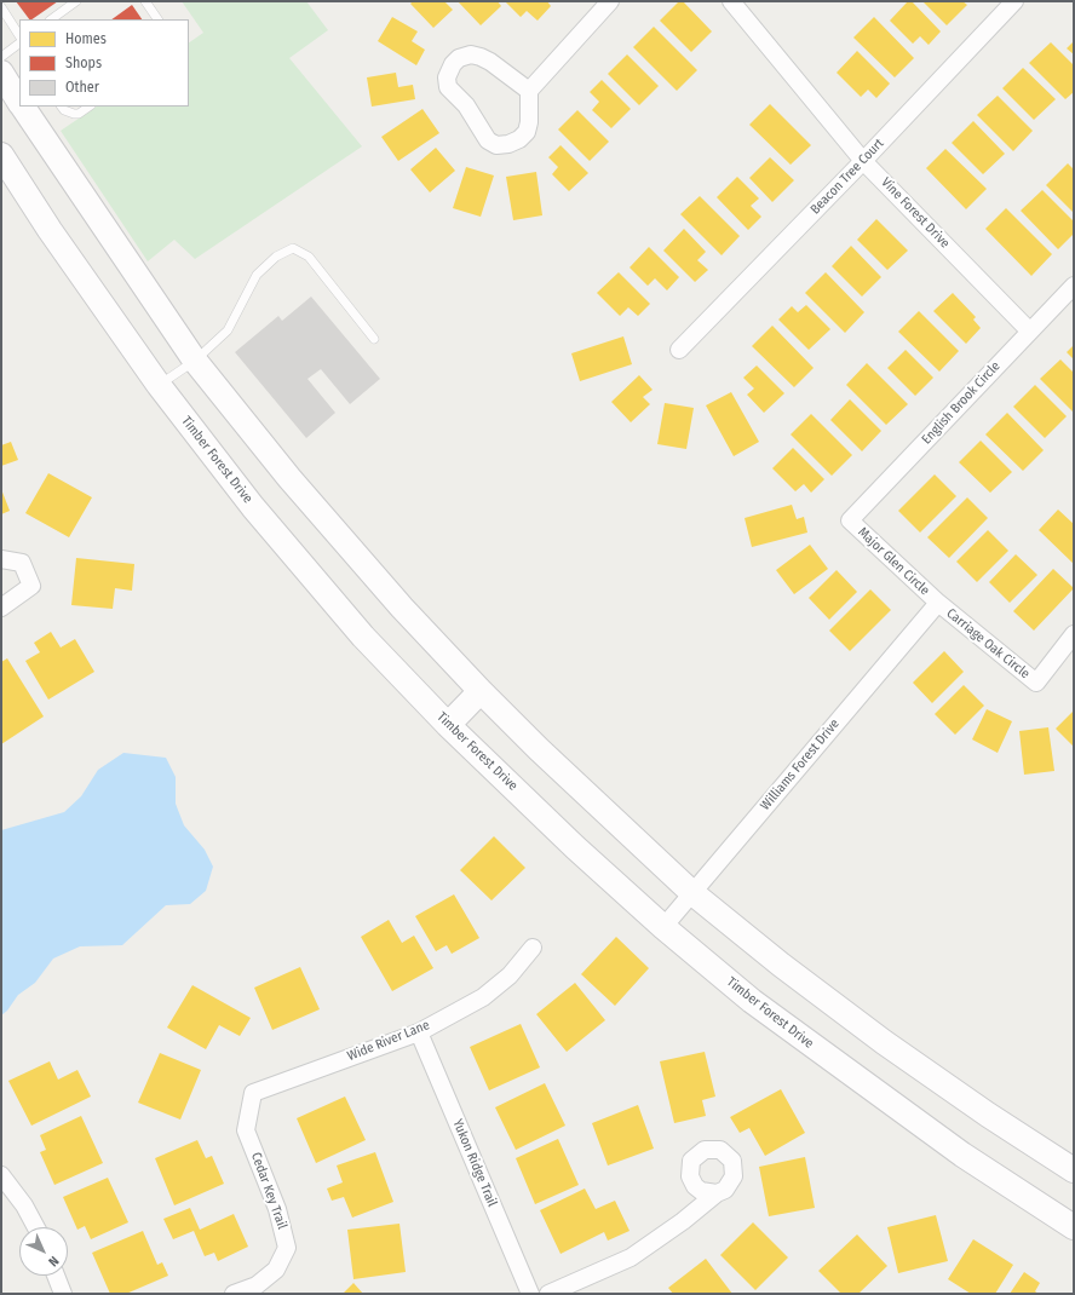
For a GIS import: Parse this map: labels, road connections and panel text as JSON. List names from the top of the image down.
{
  "streets": {
    "main road": ["Timber Forest Drive"],
    "street": [
      "Beacon Tree Court",
      "Vine Forest Drive",
      "English Brook Circle",
      "Major Glen Circle",
      "Carriage Oak Circle",
      "Williams Forest Drive",
      "Wide River Lane",
      "Yukon Ridge Trail",
      "Cedar Key Trail"
    ]
  },
  "crossings": [
    ["Beacon Tree Court", "Vine Forest Drive"],
    ["Vine Forest Drive", "English Brook Circle"],
    ["English Brook Circle", "Major Glen Circle"],
    ["Timber Forest Drive", "Williams Forest Drive"],
    ["Major Glen Circle", "Carriage Oak Circle"],
    ["Major Glen Circle", "Williams Forest Drive"],
    ["Carriage Oak Circle", "Williams Forest Drive"],
    ["Wide River Lane", "Yukon Ridge Trail"],
    ["Wide River Lane", "Cedar Key Trail"]
  ],
  "legend": ["Homes", "Shops", "Other"],
  "north": "bottom right"
}
